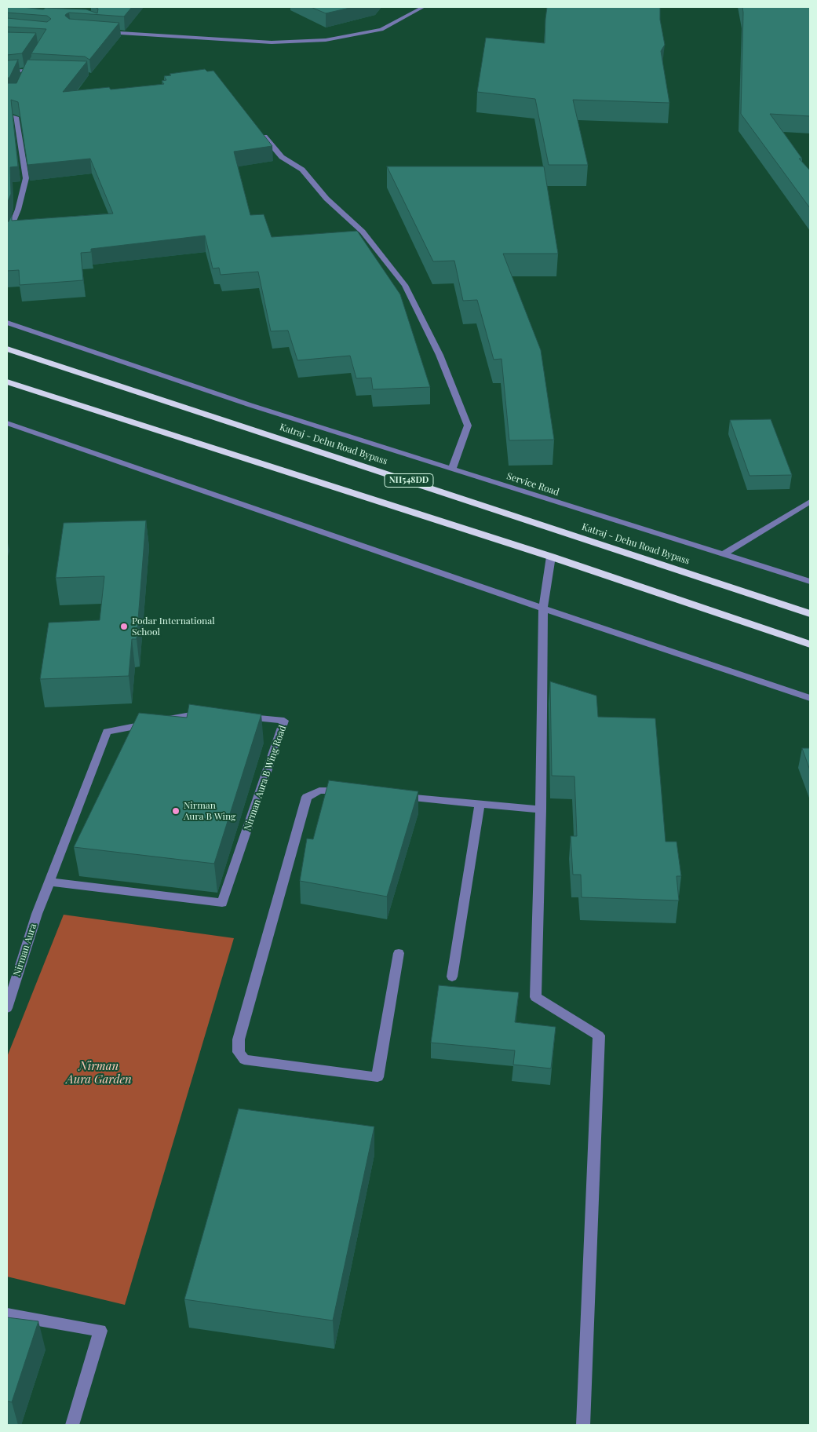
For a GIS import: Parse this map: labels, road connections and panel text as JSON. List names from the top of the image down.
{
  "streets": {
    "highway": ["Katraj - Dehu Road Bypass", "NH548DD"],
    "street": ["Service Road", "Nirman Aura B Wing Road", "Nirman Aura"]
  },
  "crossings": [
    ["Nirman Aura B Wing Road", "Nirman Aura"]
  ],
  "parks": ["Nirman Aura Garden"],
  "places": ["Podar International School", "Nirman Aura B Wing"]
}
